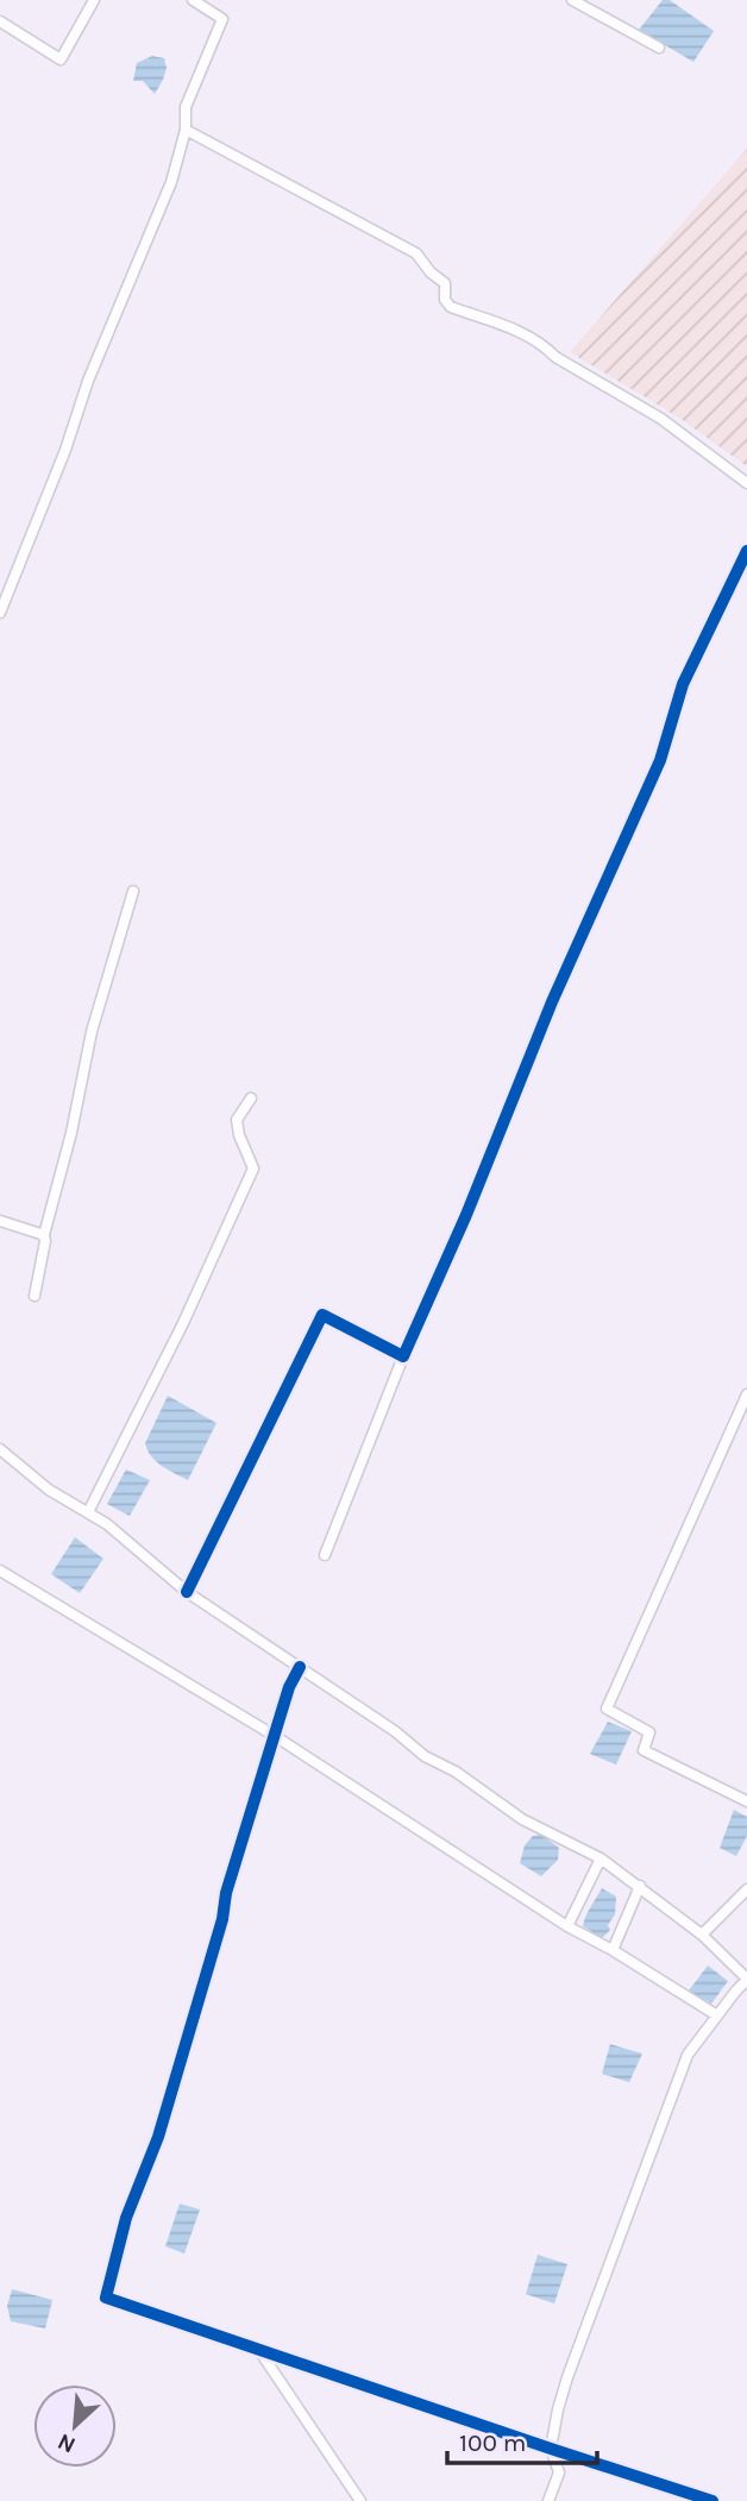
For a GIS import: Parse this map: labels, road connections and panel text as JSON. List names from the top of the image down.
{
  "scale_bar": "100 m",
  "north": "bottom left"
}
